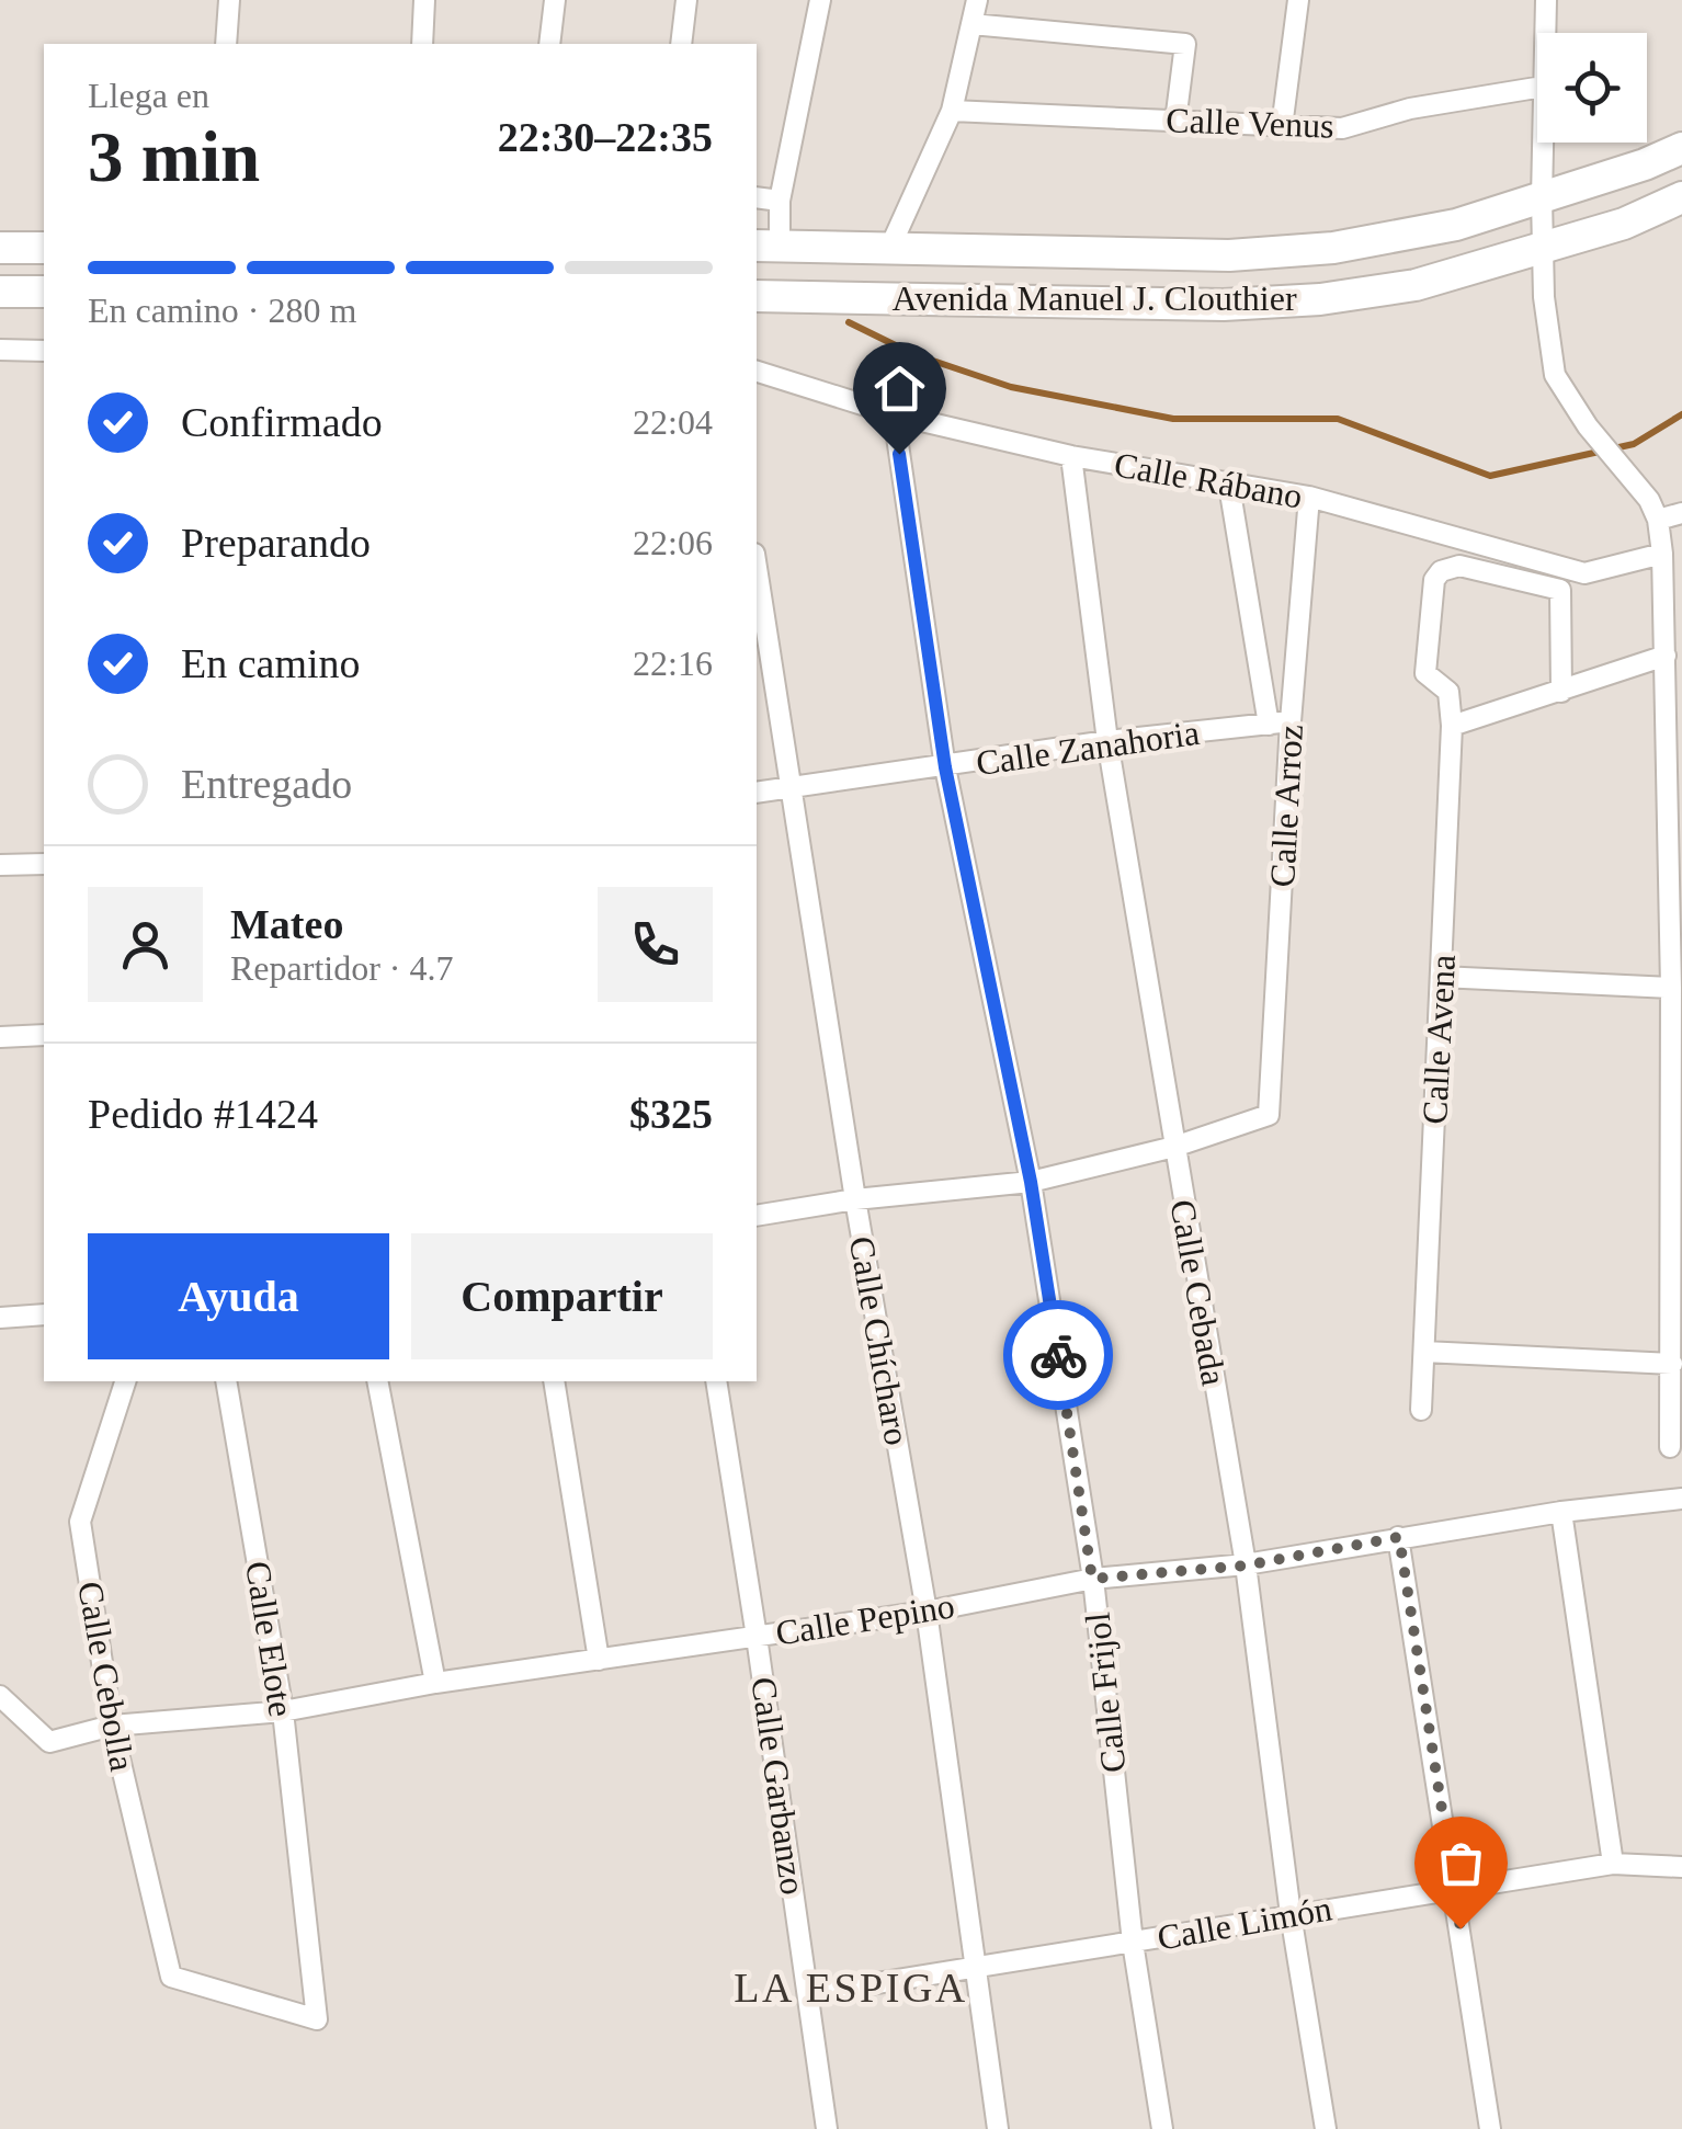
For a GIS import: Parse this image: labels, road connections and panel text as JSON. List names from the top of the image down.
{
  "streets": {
    "main road": ["Avenida Manuel J. Clouthier"],
    "street": [
      "Calle Venus",
      "Calle Rábano",
      "Calle Zanahoria",
      "Calle Arroz",
      "Calle Avena",
      "Calle Cebada",
      "Calle Chícharo",
      "Calle Pepino",
      "Calle Elote",
      "Calle Cebolla",
      "Calle Frijol",
      "Calle Garbanzo",
      "Calle Limón"
    ]
  },
  "crossings": [
    ["Calle Rábano", "Calle Arroz"],
    ["Calle Rábano", "Calle Cebada"],
    ["Calle Rábano", "Calle Frijol"],
    ["Calle Zanahoria", "Calle Arroz"],
    ["Calle Zanahoria", "Calle Cebada"],
    ["Calle Zanahoria", "Calle Chícharo"],
    ["Calle Zanahoria", "Calle Frijol"],
    ["Calle Arroz", "Calle Cebada"],
    ["Calle Cebada", "Calle Pepino"],
    ["Calle Cebada", "Calle Limón"],
    ["Calle Chícharo", "Calle Pepino"],
    ["Calle Chícharo", "Calle Limón"],
    ["Calle Pepino", "Calle Elote"],
    ["Calle Pepino", "Calle Cebolla"],
    ["Calle Pepino", "Calle Frijol"],
    ["Calle Pepino", "Calle Garbanzo"],
    ["Calle Elote", "Calle Cebolla"],
    ["Calle Frijol", "Calle Limón"],
    ["Calle Garbanzo", "Calle Limón"]
  ],
  "districts": ["LA ESPIGA"],
  "page": {
    "heading": ["3 min", "Llega en", "22:30–22:35"],
    "panel": [
      "Mateo",
      "Repartidor · 4.7",
      "Pedido #1424",
      "$325"
    ],
    "bar": "En camino · 280 m",
    "list": [
      ["Confirmado", "22:04"],
      ["Preparando", "22:06"],
      ["En camino", "22:16"],
      "Entregado"
    ],
    "buttons": ["Ayuda", "Compartir"]
  }
}
